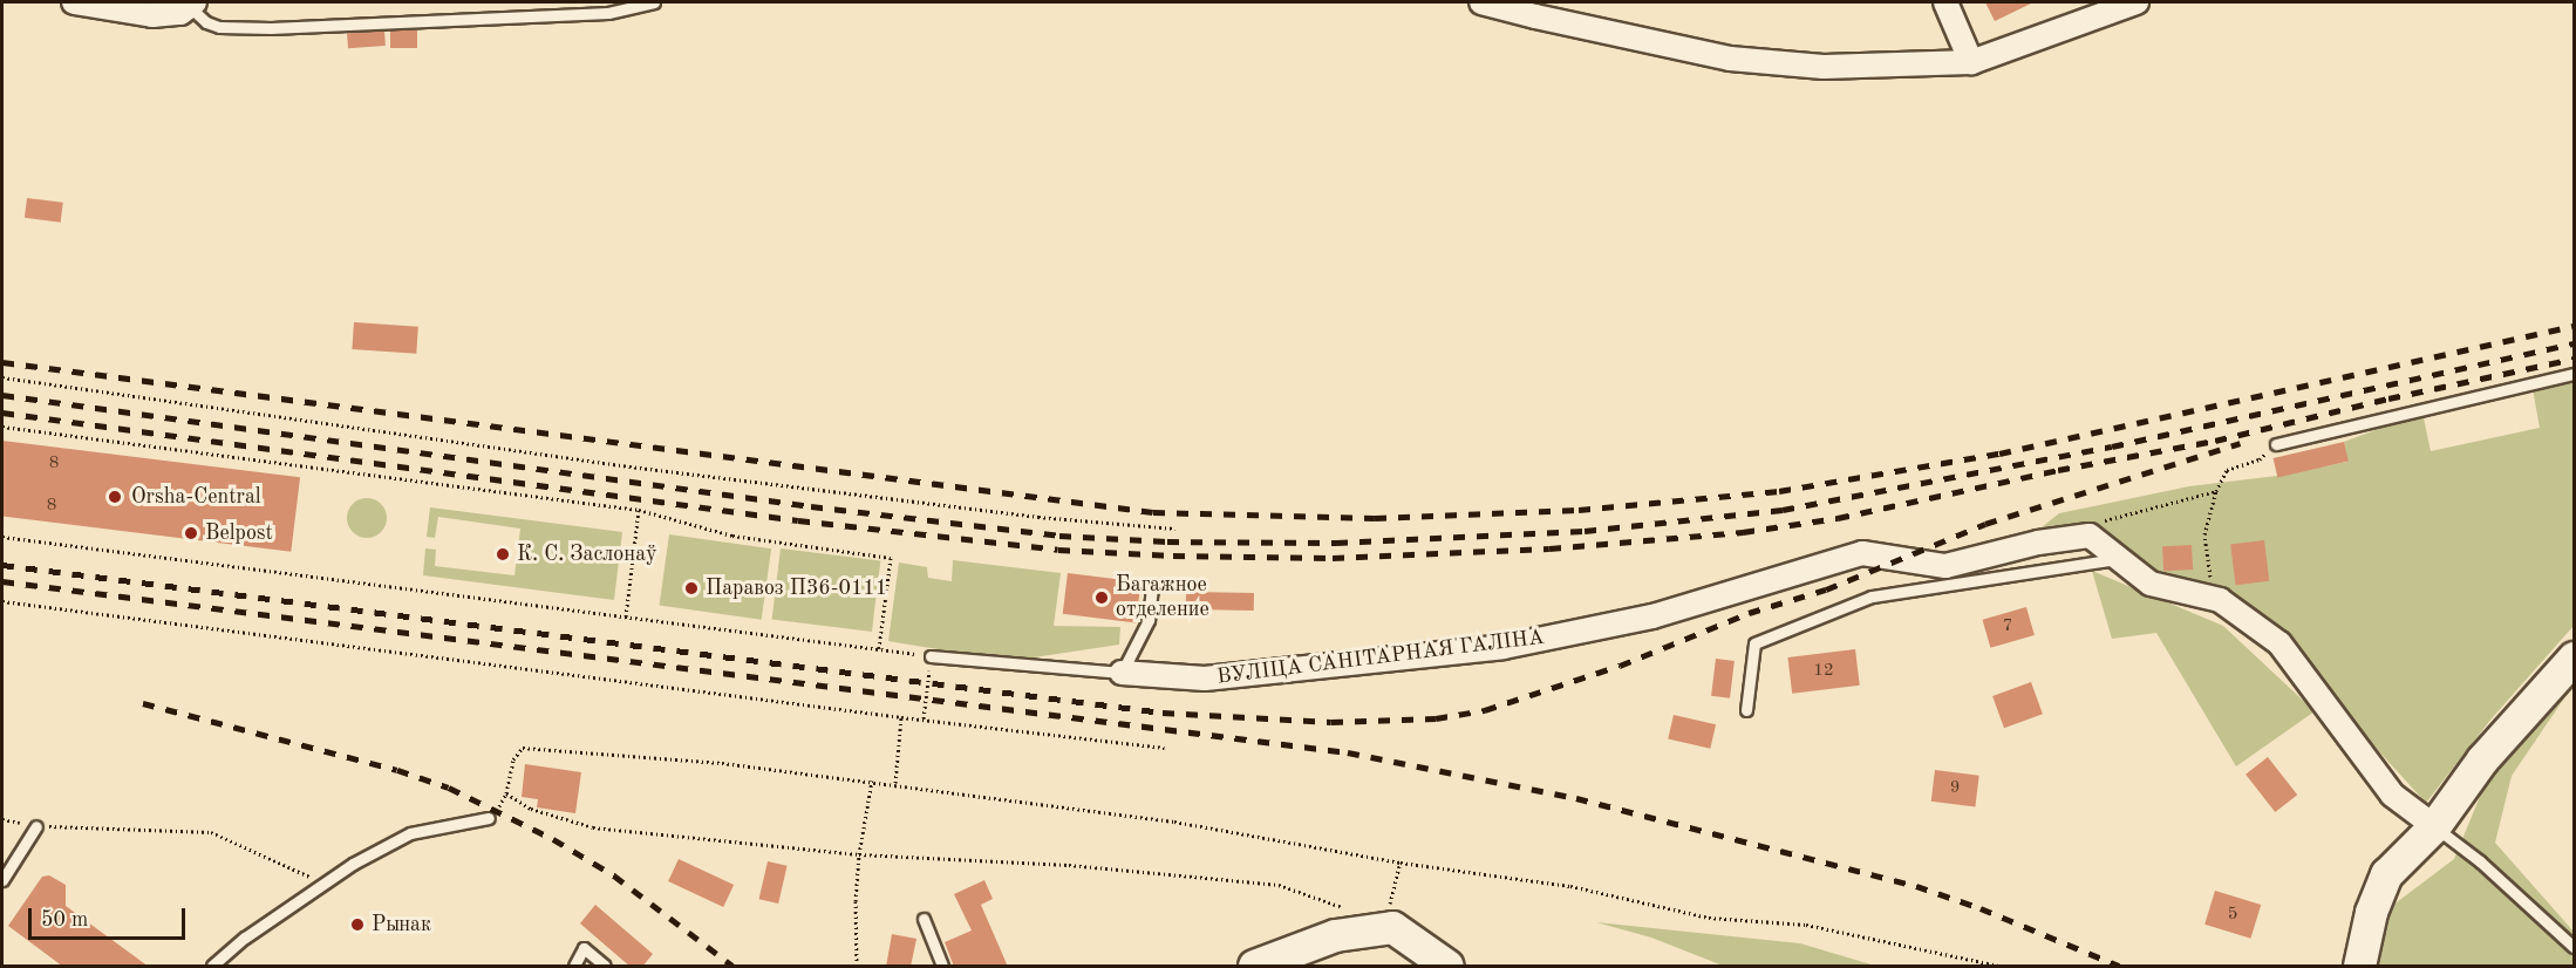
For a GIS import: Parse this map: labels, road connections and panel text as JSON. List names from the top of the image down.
{
  "streets": {
    "street": ["ВУЛІЦА САНІТАРНАЯ ГАЛІНА"]
  },
  "places": [
    "Orsha-Central",
    "Belpost",
    "К. С. Заслонаў",
    "Паравоз П36-0111",
    "Багажное отделение",
    "Рынак"
  ],
  "house_numbers": [
    "8",
    "8",
    "7",
    "12",
    "9",
    "5"
  ],
  "scale_bar": "50 m"
}
